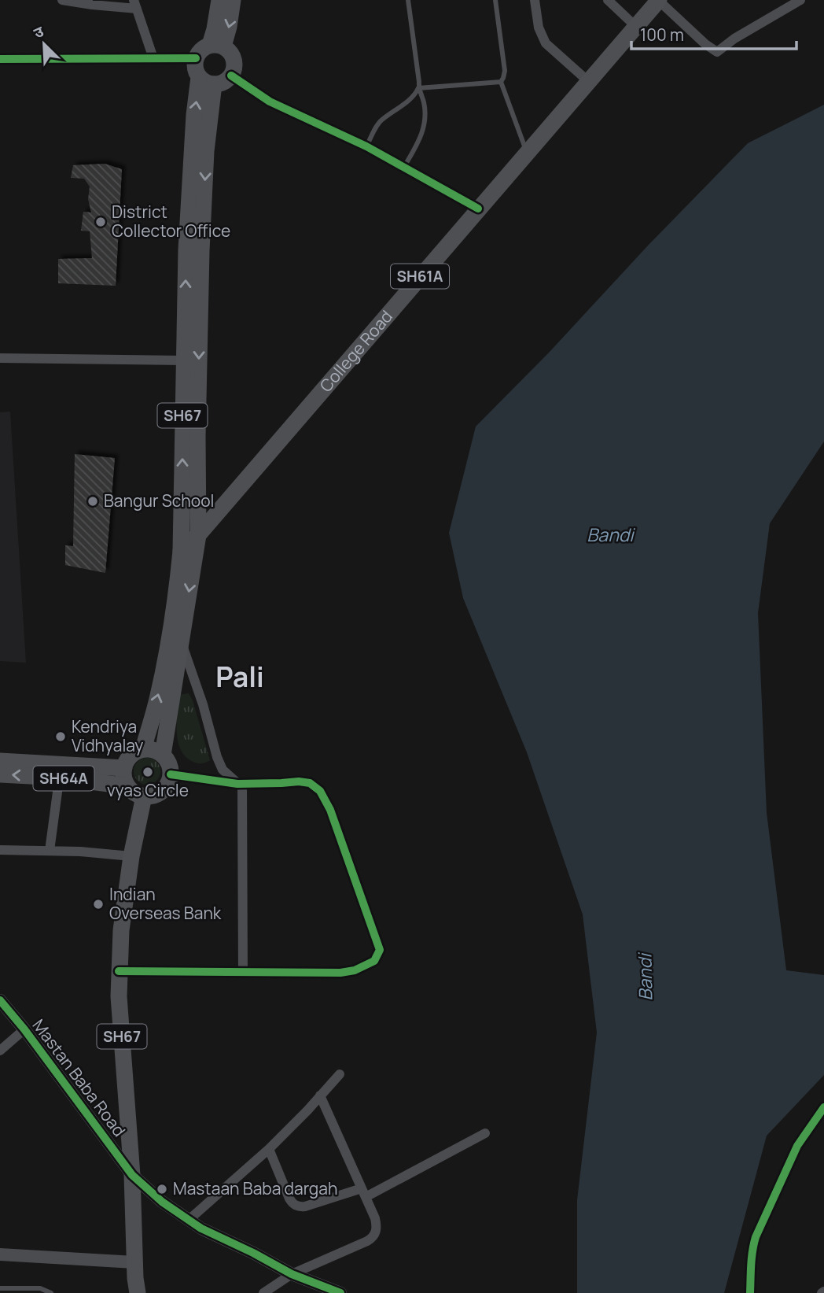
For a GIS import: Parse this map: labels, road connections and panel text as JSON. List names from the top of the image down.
{
  "streets": {
    "main road": [
      "SH61A",
      "College Road",
      "SH67",
      "SH64A"
    ],
    "street": ["Mastan Baba Road"]
  },
  "crossings": [
    ["College Road", "SH67"],
    ["SH67", "SH64A"],
    ["SH67", "Mastan Baba Road"]
  ],
  "districts": ["Pali"],
  "water": ["Bandi"],
  "places": [
    "District Collector Office",
    "Bangur School",
    "Kendriya Vidhyalay",
    "vyas Circle",
    "Indian Overseas Bank",
    "Mastaan Baba dargah"
  ],
  "scale_bar": "100 m",
  "north": "top left"
}
